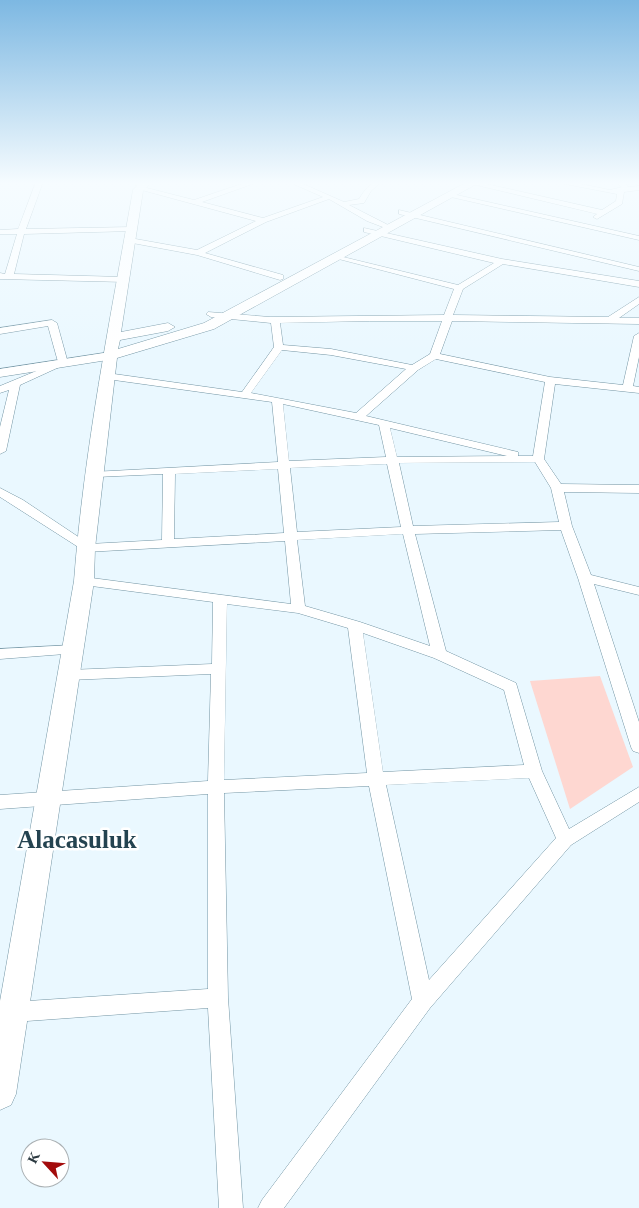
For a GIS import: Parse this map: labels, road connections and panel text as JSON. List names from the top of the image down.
{
  "districts": ["Alacasuluk"],
  "north": "top left"
}
